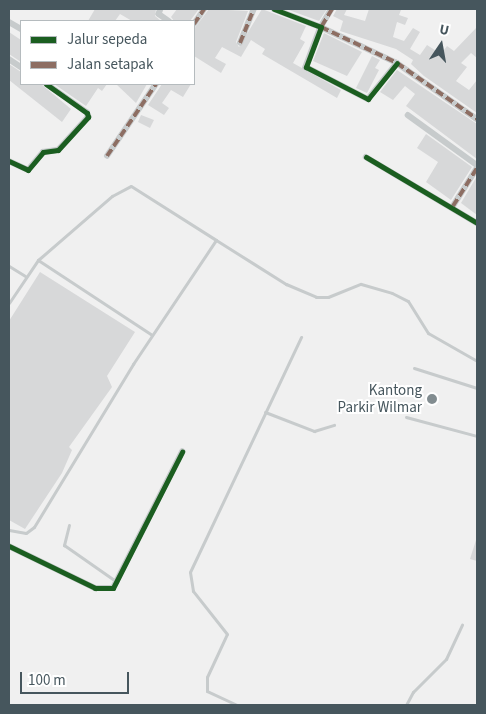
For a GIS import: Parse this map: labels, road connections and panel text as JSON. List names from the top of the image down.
{
  "places": ["Kantong Parkir Wilmar"],
  "legend": ["Jalur sepeda", "Jalan setapak"],
  "scale_bar": "100 m",
  "north": "top"
}
